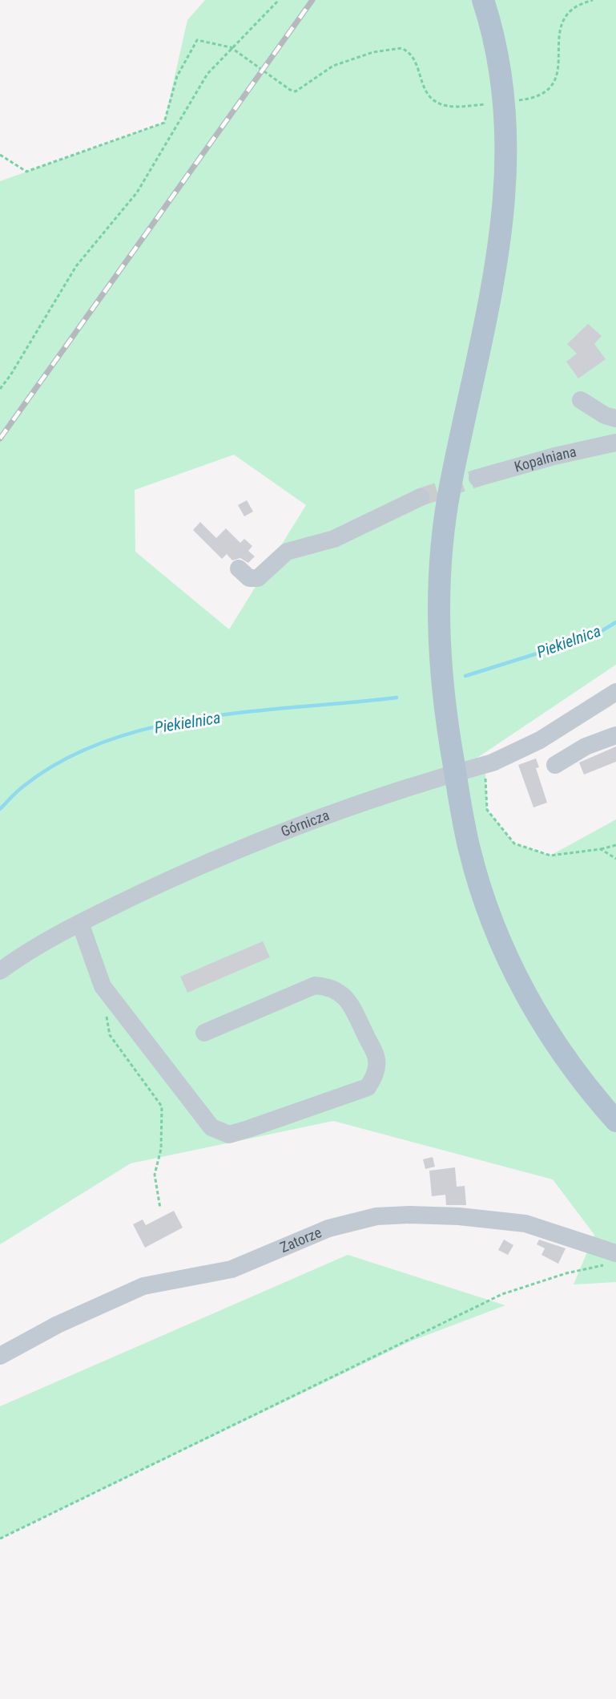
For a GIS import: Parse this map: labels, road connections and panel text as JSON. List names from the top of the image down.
{
  "streets": {
    "street": ["Kopalniana", "Górnicza", "Zatorze"]
  },
  "water": ["Piekielnica"]
}
